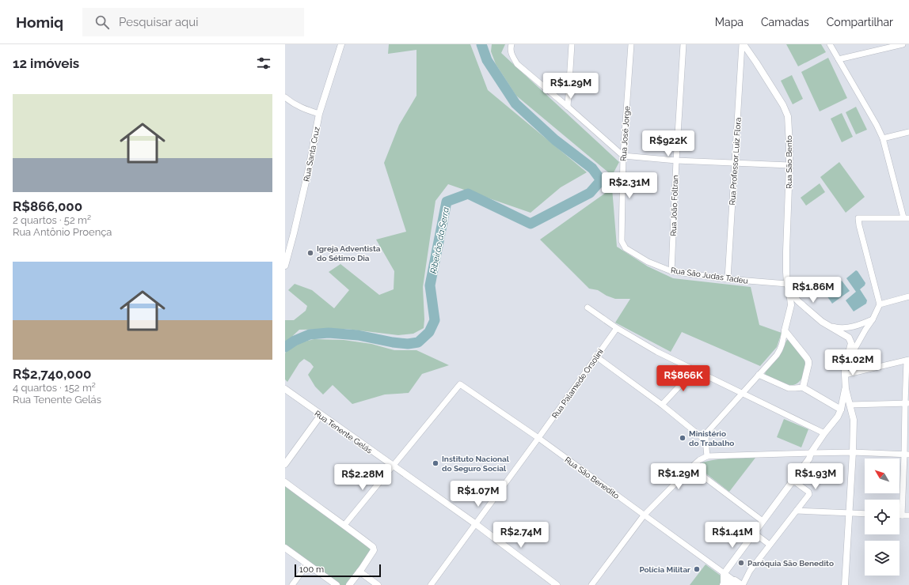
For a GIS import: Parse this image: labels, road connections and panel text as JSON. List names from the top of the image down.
{
  "streets": {
    "street": [
      "Rua José Jorge",
      "Rua Santa Cruz",
      "Rua Professor Luiz Flora",
      "Rua São Bento",
      "Rua João Foltran",
      "Rua São Judas Tadeu",
      "Rua Palamede Orsolini",
      "Rua Tenente Gelás",
      "Rua São Benedito"
    ]
  },
  "crossings": [
    ["Rua José Jorge", "Rua São Judas Tadeu"],
    ["Rua Professor Luiz Flora", "Rua São Bento"],
    ["Rua Professor Luiz Flora", "Rua São Judas Tadeu"],
    ["Rua São Bento", "Rua São Judas Tadeu"],
    ["Rua João Foltran", "Rua São Judas Tadeu"],
    ["Rua Palamede Orsolini", "Rua Tenente Gelás"],
    ["Rua Palamede Orsolini", "Rua São Benedito"],
    ["Rua Tenente Gelás", "Rua São Benedito"]
  ],
  "water": ["Ribeirão da Serra"],
  "places": [
    "Igreja Adventista do Sétimo Dia",
    "Ministério do Trabalho",
    "Instituto Nacional do Seguro Social",
    "Paróquia São Benedito",
    "Polícia Militar"
  ],
  "scale_bar": "100 m",
  "north": "top left",
  "page": {
    "header": "Homiq",
    "search": "Pesquisar aqui",
    "nav": ["Mapa", "Camadas", "Compartilhar"],
    "heading": "12 imóveis",
    "price": [
      "R$1.29M",
      "R$922K",
      "R$2.31M",
      "R$1.86M",
      "R$1.02M",
      "R$866K",
      "R$1.29M",
      "R$1.93M",
      "R$2.28M",
      "R$1.07M",
      "R$2.74M",
      "R$1.41M"
    ],
    "list": [
      {
        "name": "R$866,000",
        "note": "2 quartos · 52 m² · Rua Antônio Proença"
      },
      {
        "name": "R$2,740,000",
        "note": "4 quartos · 152 m² · Rua Tenente Gelás"
      }
    ],
    "scale": "100 m"
  }
}
